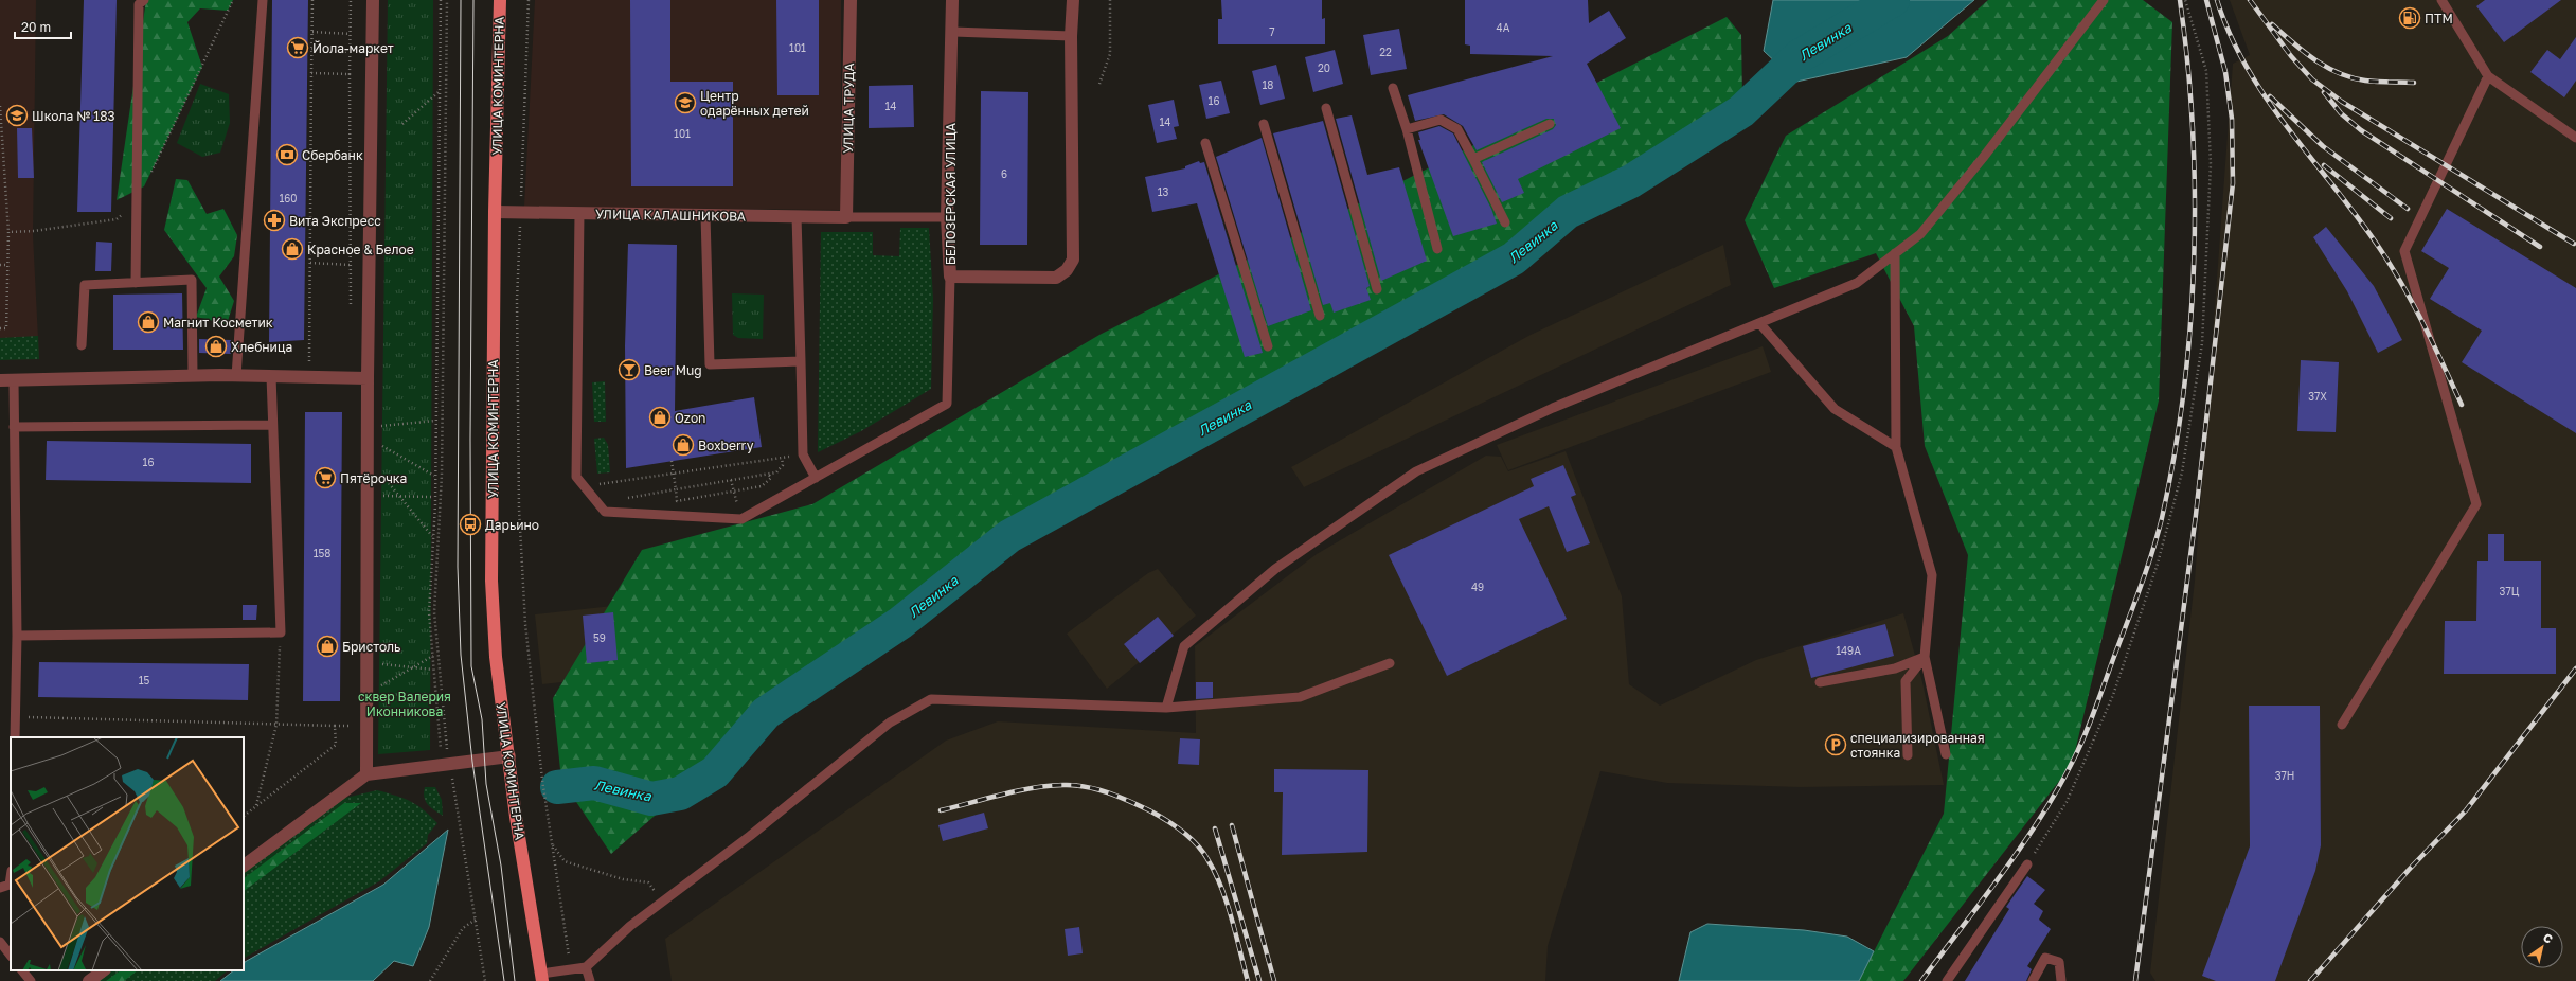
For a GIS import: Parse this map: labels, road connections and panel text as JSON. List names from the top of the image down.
{
  "streets": {
    "main road": ["УЛИЦА КОМИНТЕРНА"],
    "street": ["УЛИЦА ТРУДА", "БЕЛОЗЕРСКАЯ УЛИЦА", "УЛИЦА КАЛАШНИКОВА"]
  },
  "crossings": [
    ["УЛИЦА КОМИНТЕРНА", "УЛИЦА КАЛАШНИКОВА"],
    ["УЛИЦА ТРУДА", "УЛИЦА КАЛАШНИКОВА"]
  ],
  "water": ["Левинка"],
  "parks": ["сквер Валерия Иконникова"],
  "places": {
    "fuel station": ["ПТМ"],
    "supermarket": ["Йола-маркет", "Пятёрочка"],
    "school or university": ["Центр одарённых детей", "Школа № 183"],
    "bank": ["Сбербанк"],
    "pharmacy": ["Вита Экспресс"],
    "shop": [
      "Красное & Белое",
      "Магнит Косметик",
      "Хлебница",
      "Ozon",
      "Boxberry",
      "Бристоль"
    ],
    "bar": ["Beer Mug"],
    "bus stop": ["Дарьино"],
    "parking": ["специализированная стоянка"]
  },
  "house_numbers": [
    "4А",
    "7",
    "101",
    "22",
    "20",
    "18",
    "16",
    "14",
    "14",
    "101",
    "6",
    "13",
    "160",
    "37Х",
    "16",
    "158",
    "49",
    "37Ц",
    "59",
    "149А",
    "15",
    "37Н"
  ],
  "scale_bar": "20 m",
  "north": "top right"
}
